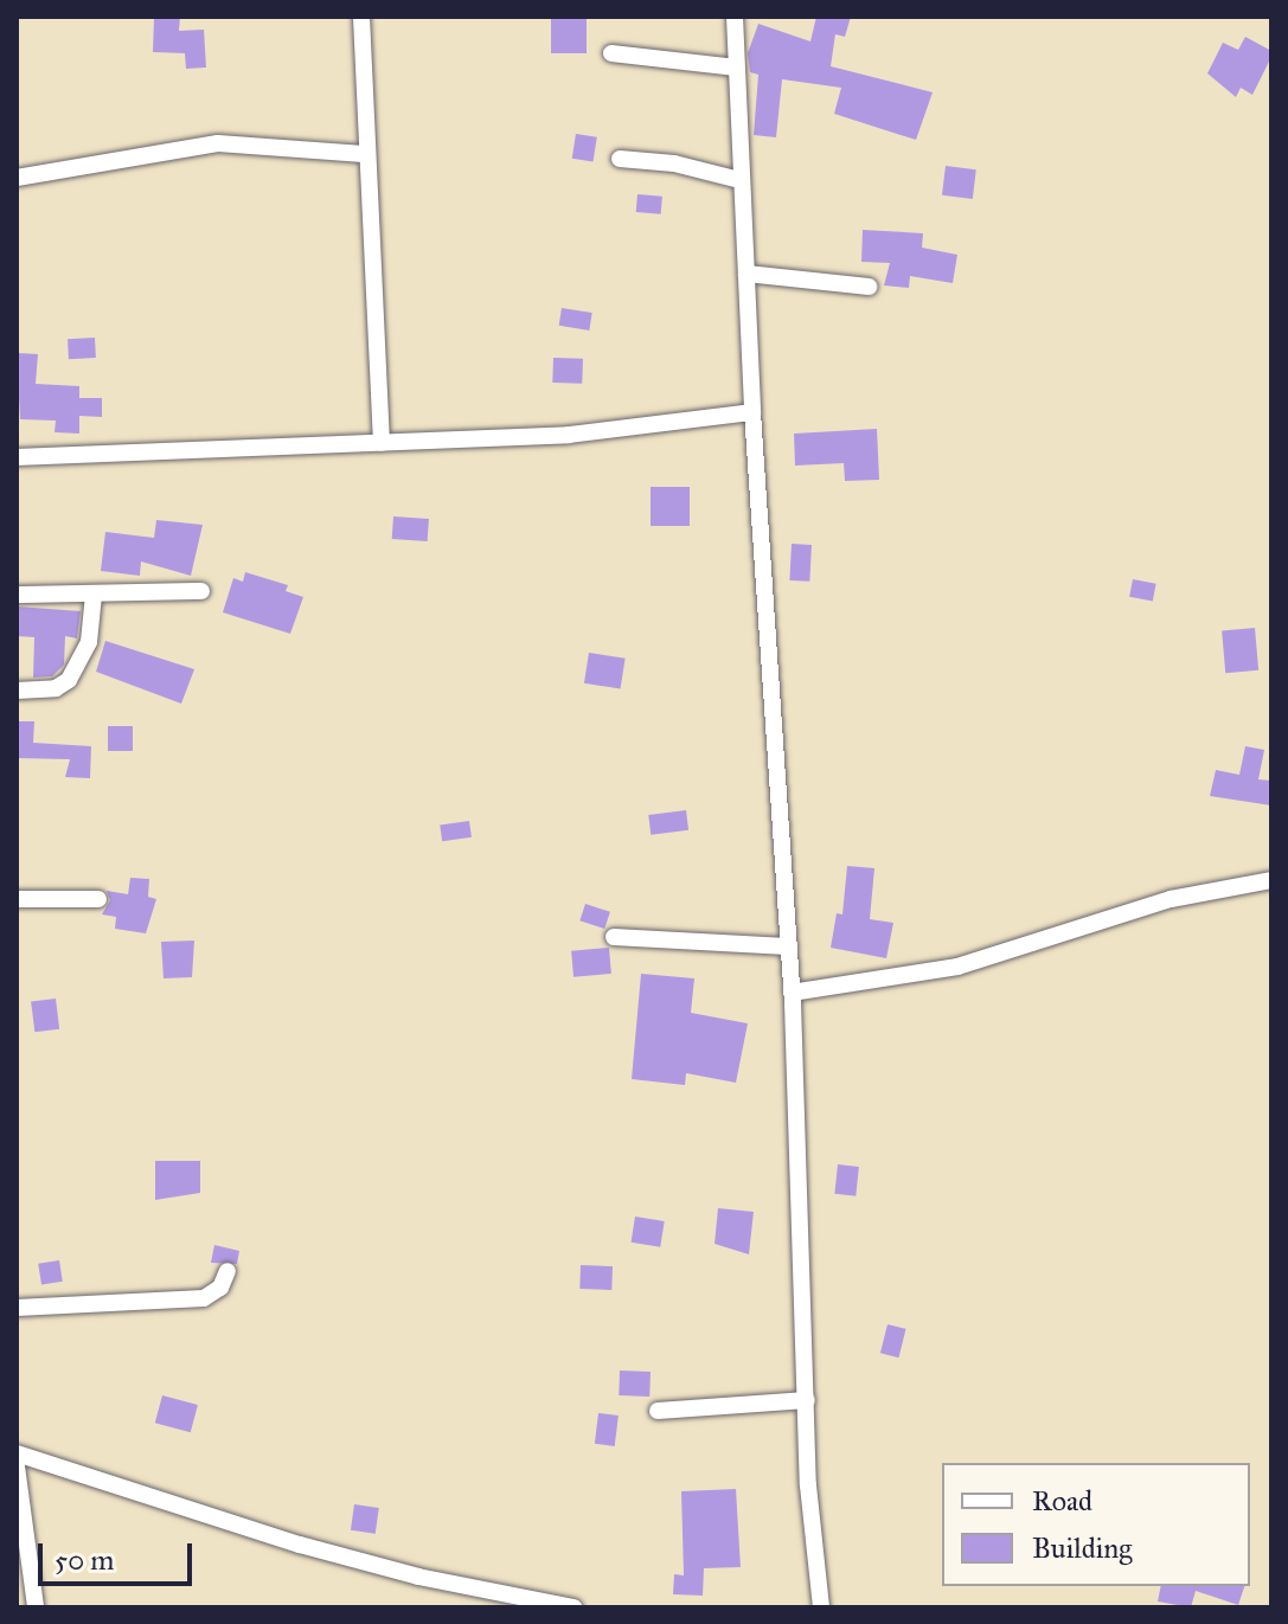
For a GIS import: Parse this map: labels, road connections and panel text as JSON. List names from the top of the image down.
{
  "legend": ["Road", "Building"],
  "scale_bar": "50 m"
}
